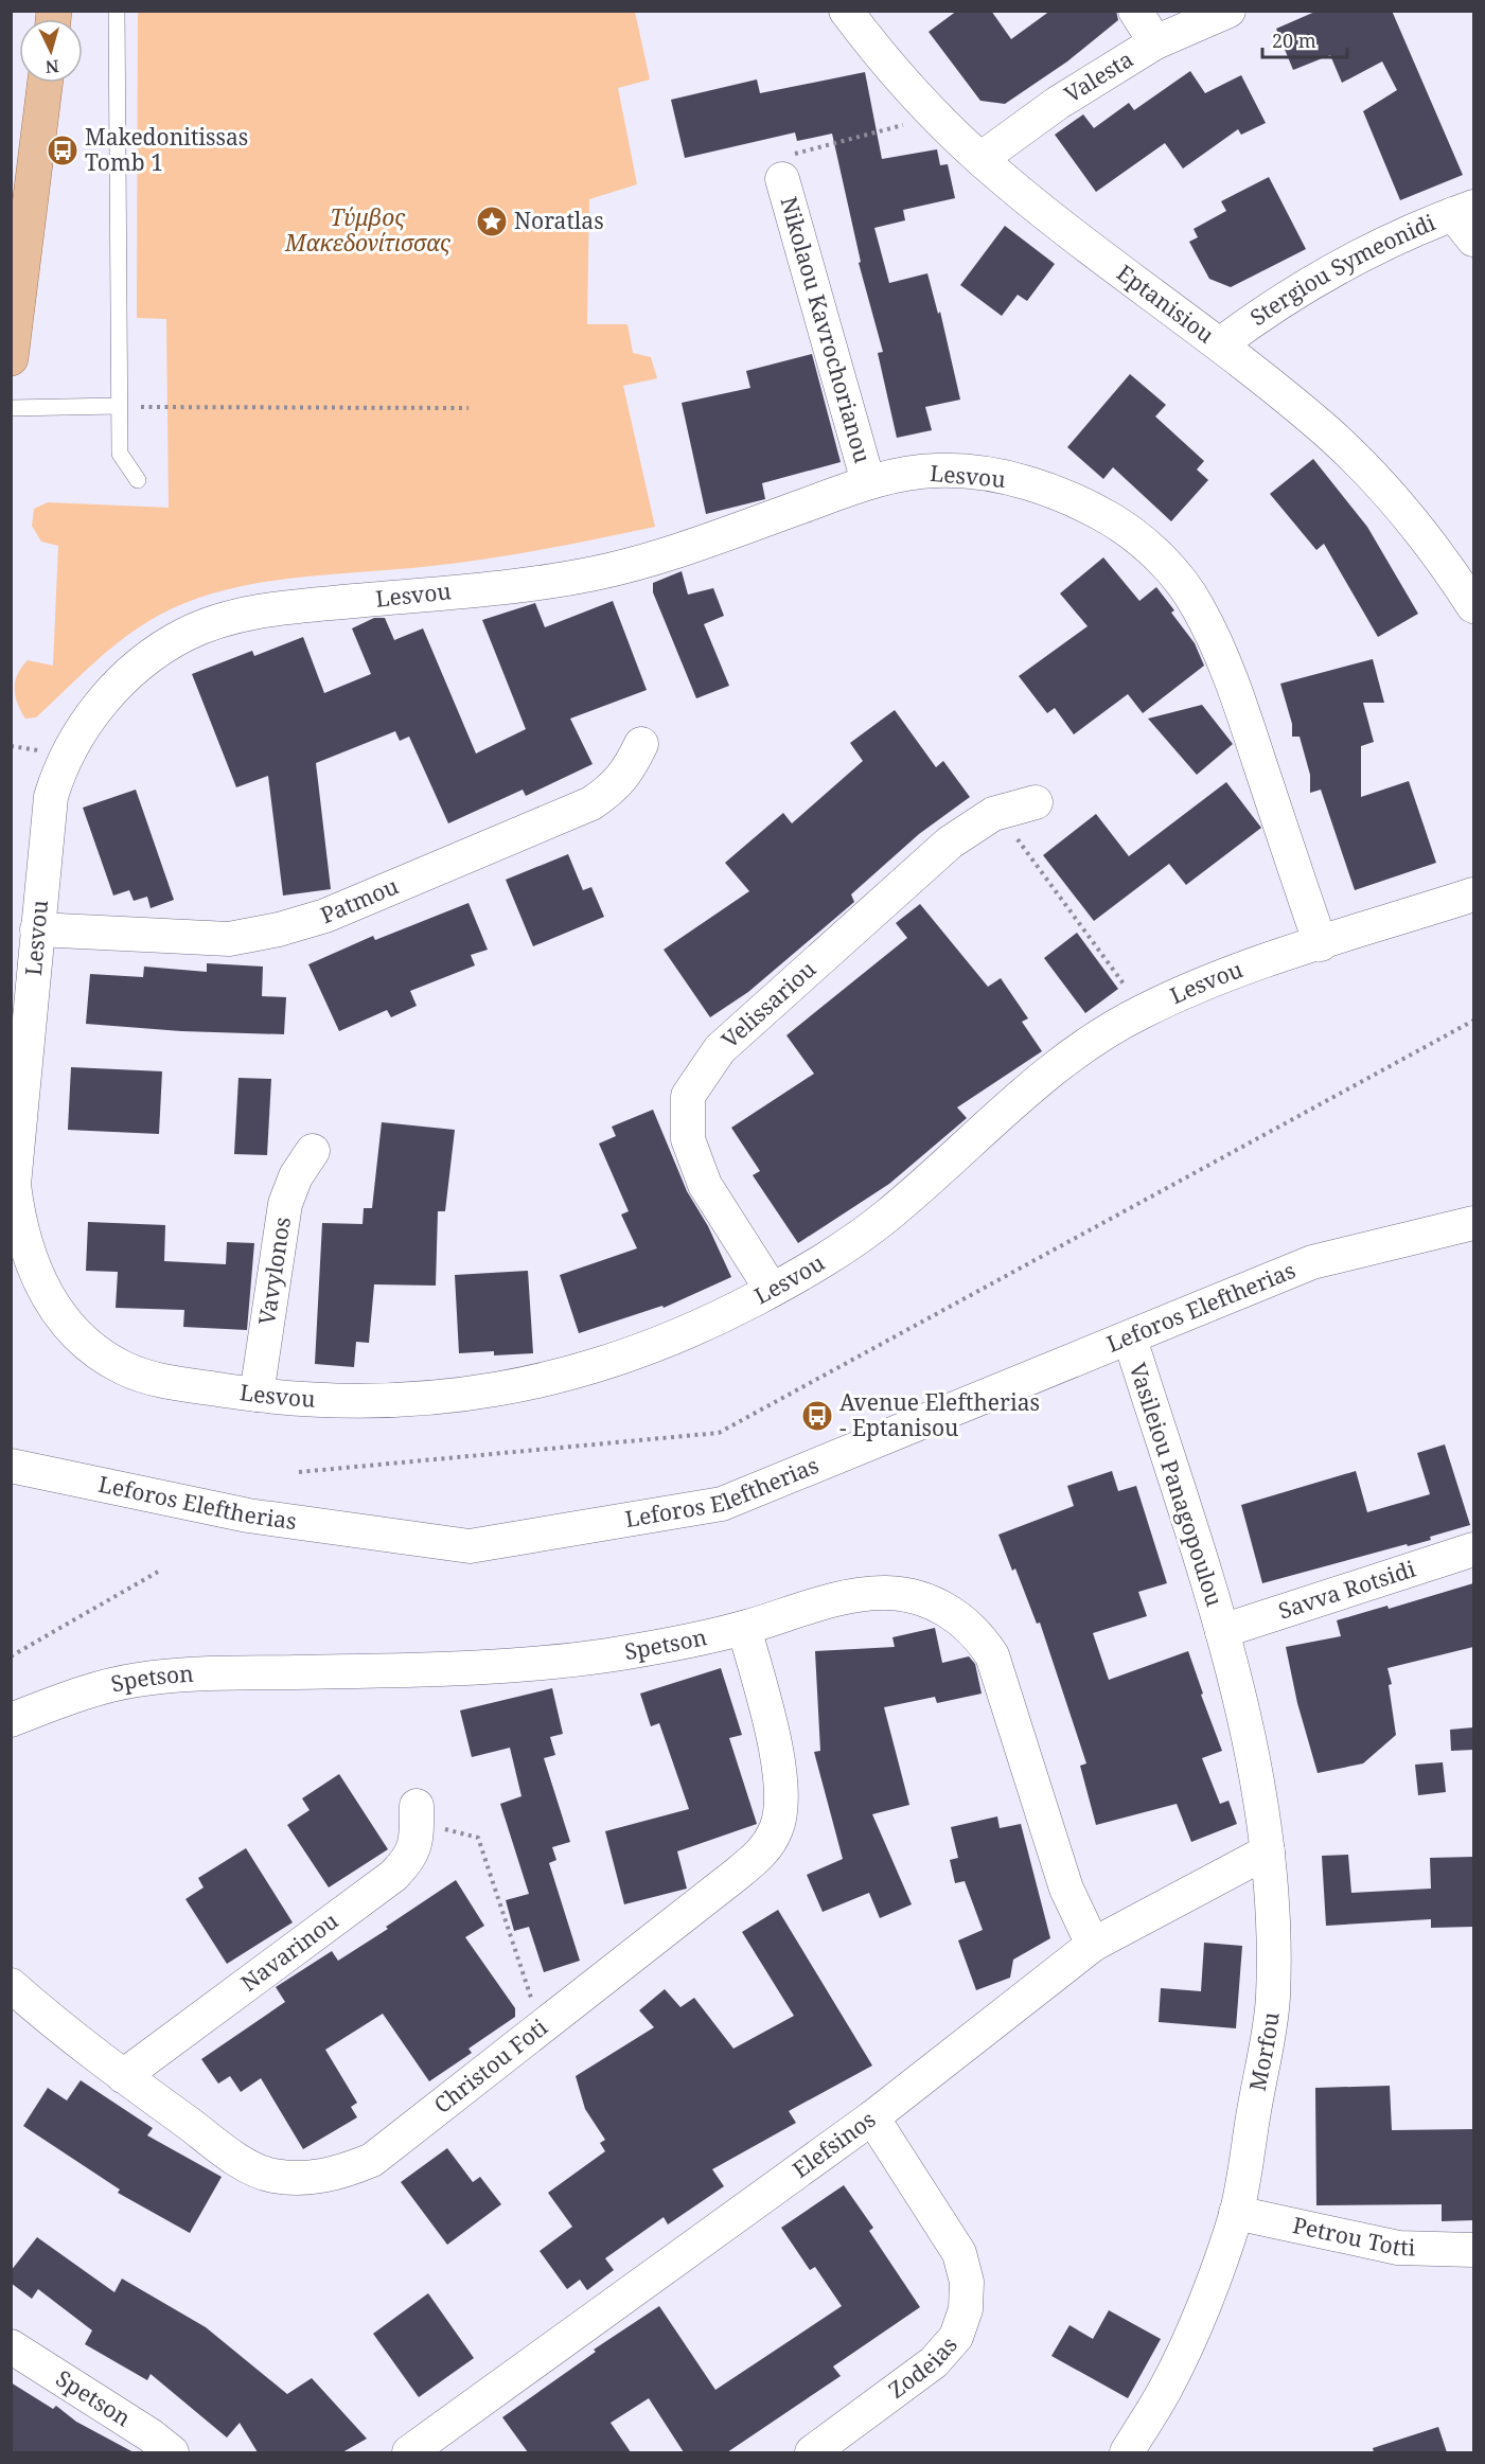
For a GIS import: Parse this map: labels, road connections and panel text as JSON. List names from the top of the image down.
{
  "streets": {
    "street": [
      "Valesta",
      "Stergiou Symeonidi",
      "Eptanisiou",
      "Nikolaou Kavrochorianou",
      "Lesvou",
      "Patmou",
      "Velissariou",
      "Vavylonos",
      "Leforos Eleftherias",
      "Vasileiou Panagopoulou",
      "Savva Rotsidi",
      "Spetson",
      "Navarinou",
      "Morfou",
      "Christou Foti",
      "Elefsinos",
      "Petrou Totti",
      "Zodeias"
    ]
  },
  "crossings": [
    ["Valesta", "Eptanisiou"],
    ["Stergiou Symeonidi", "Eptanisiou"],
    ["Nikolaou Kavrochorianou", "Lesvou"],
    ["Lesvou", "Patmou"],
    ["Lesvou", "Velissariou"],
    ["Lesvou", "Vavylonos"],
    ["Leforos Eleftherias", "Vasileiou Panagopoulou"],
    ["Vasileiou Panagopoulou", "Savva Rotsidi"],
    ["Vasileiou Panagopoulou", "Morfou"],
    ["Savva Rotsidi", "Morfou"],
    ["Spetson", "Christou Foti"],
    ["Spetson", "Elefsinos"],
    ["Navarinou", "Christou Foti"],
    ["Morfou", "Elefsinos"],
    ["Morfou", "Petrou Totti"],
    ["Elefsinos", "Zodeias"]
  ],
  "parks": ["Τύμβος Μακεδονίτισσας"],
  "places": {
    "bus stop": ["Makedonitissas Tomb 1", "Avenue Eleftherias - Eptanisou"],
    "place": ["Noratlas"]
  },
  "scale_bar": "20 m",
  "north": "bottom"
}
